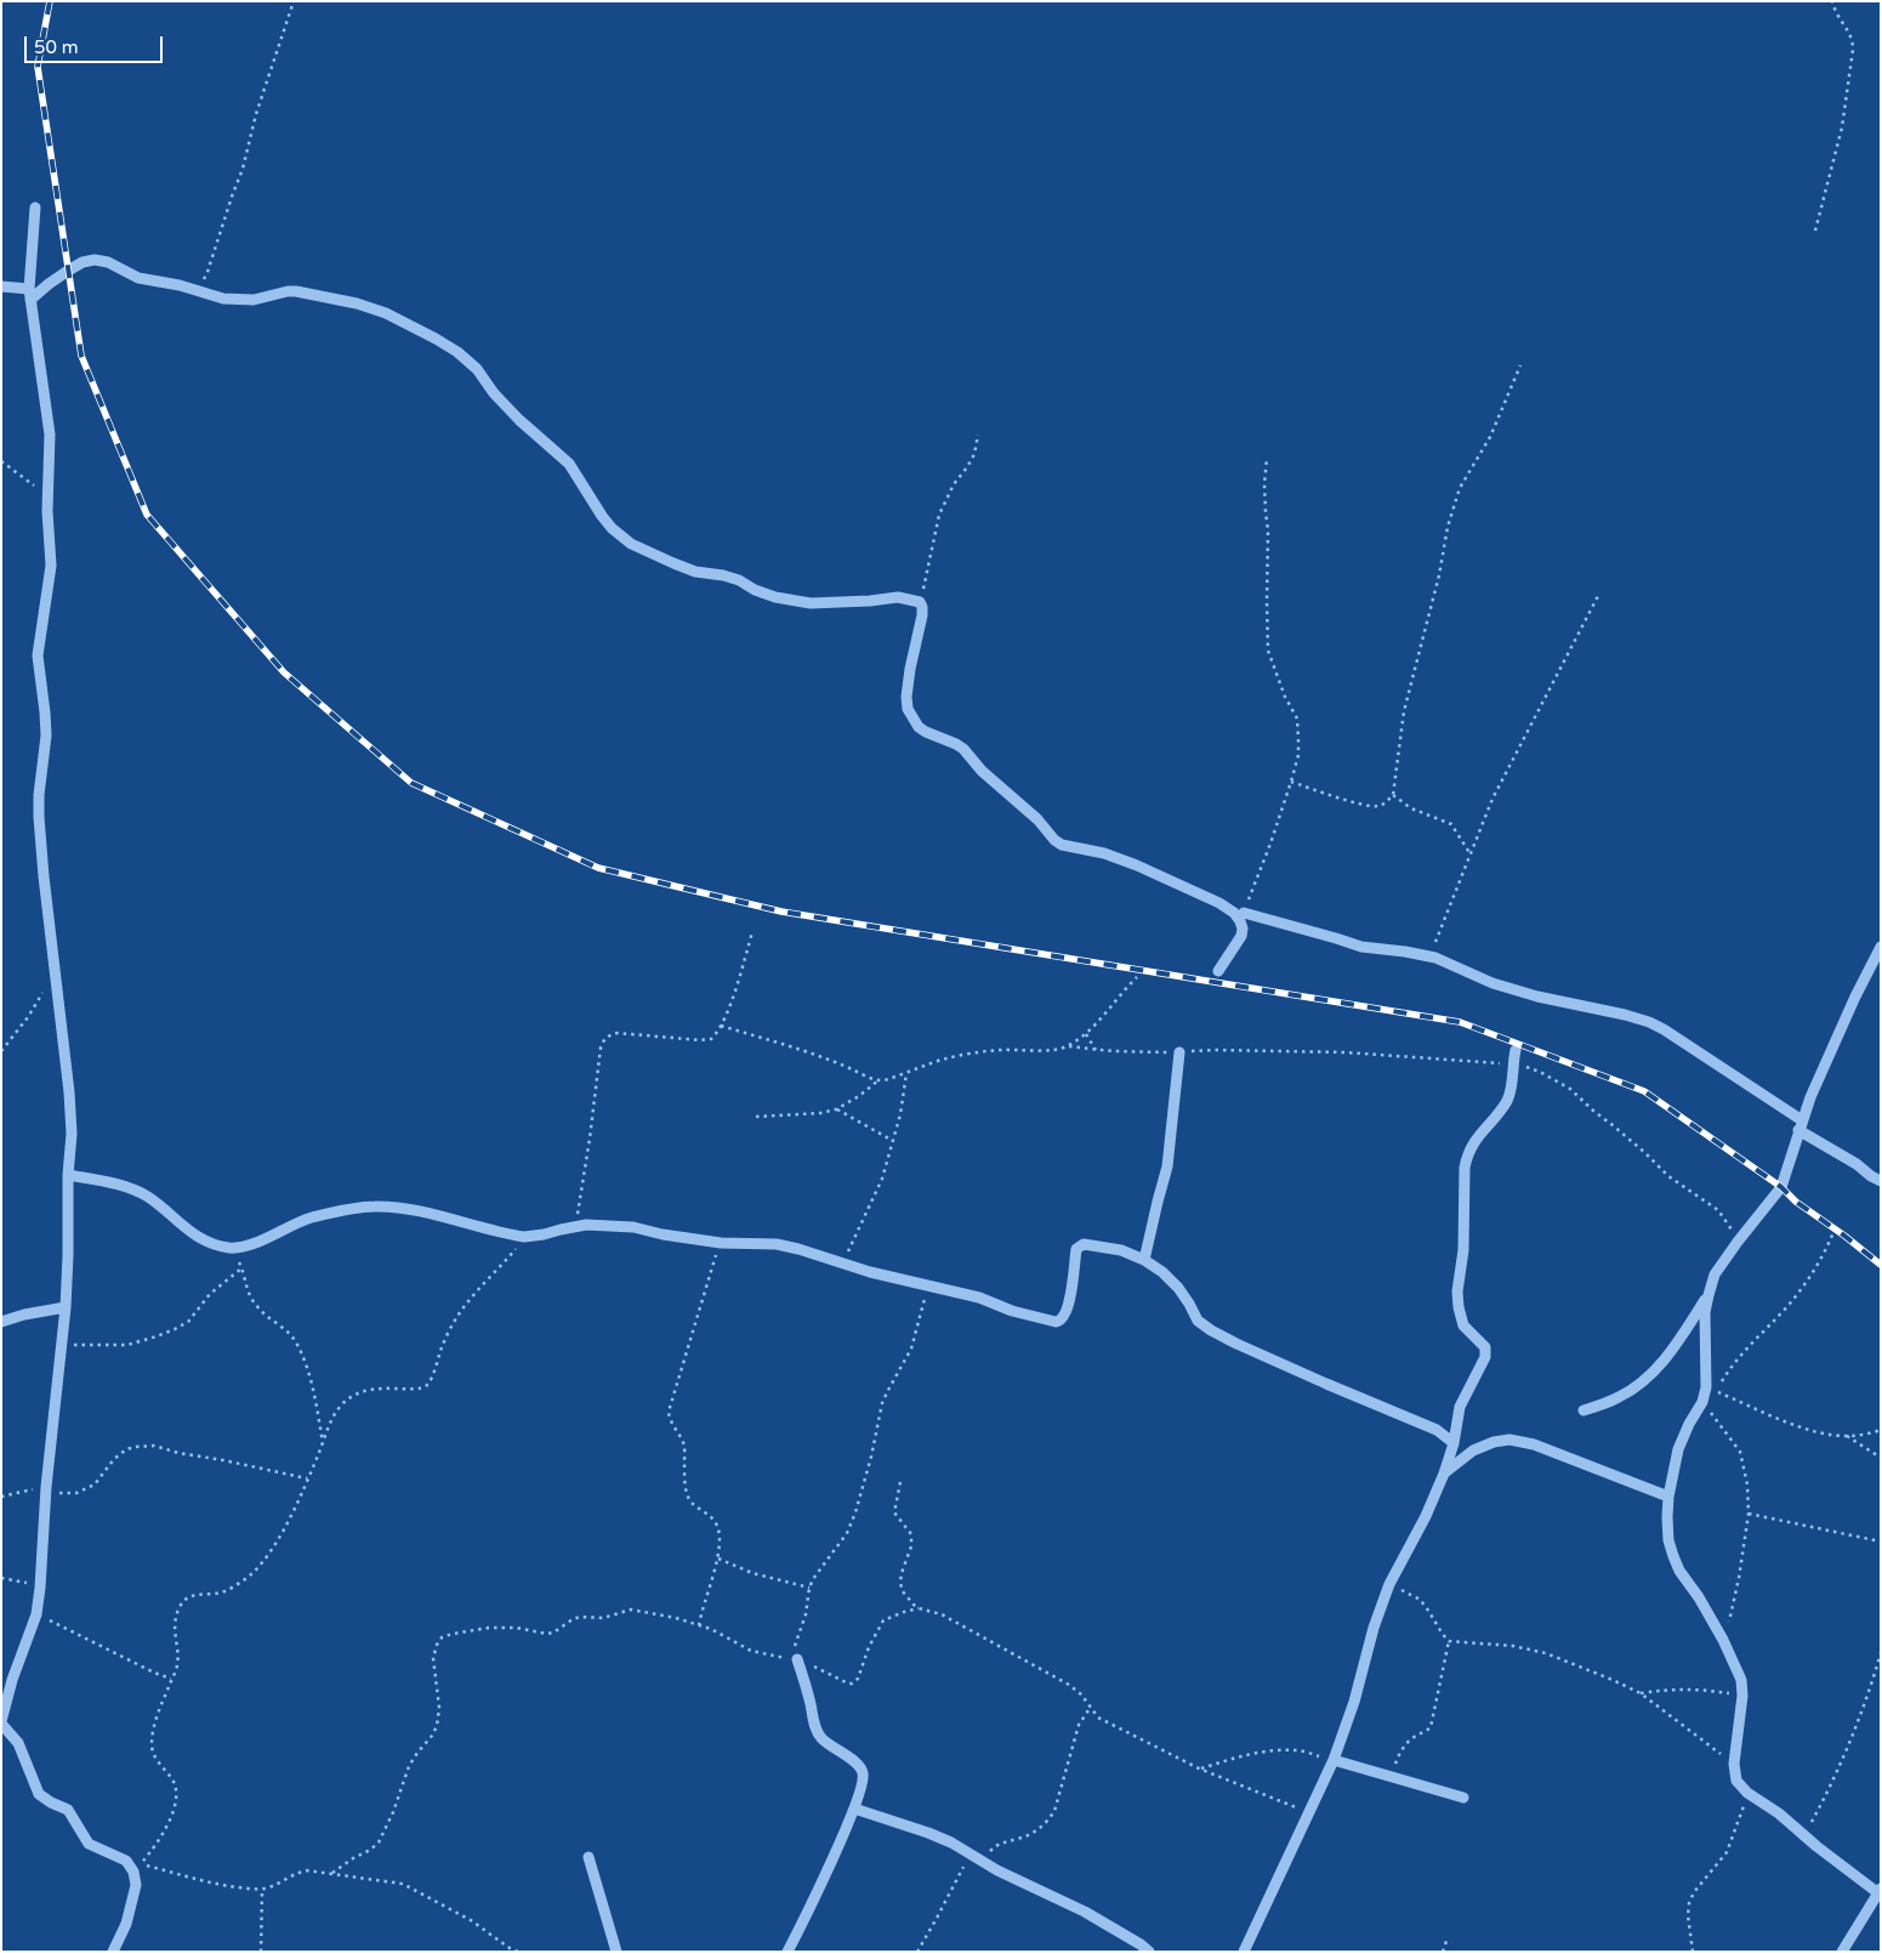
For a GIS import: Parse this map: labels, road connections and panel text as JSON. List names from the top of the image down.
{
  "scale_bar": "50 m"
}
